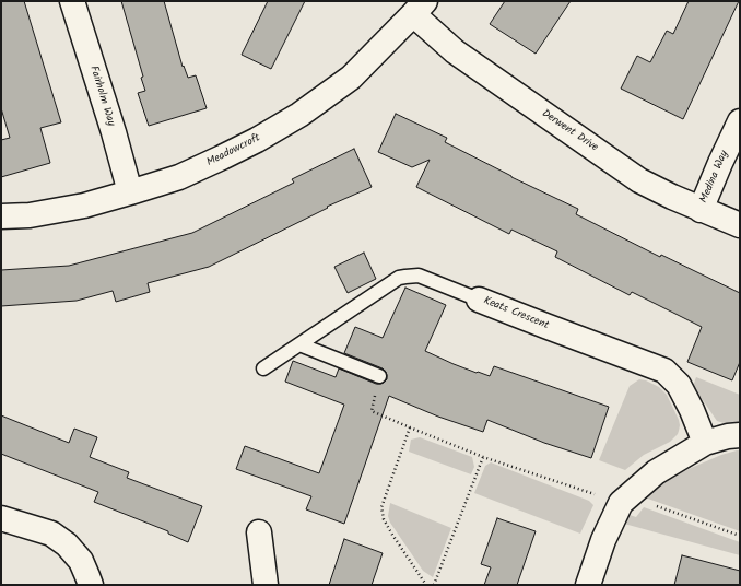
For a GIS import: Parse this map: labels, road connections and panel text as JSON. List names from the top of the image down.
{
  "streets": {
    "street": [
      "Fairholm Way",
      "Derwent Drive",
      "Meadowcroft",
      "Medina Way",
      "Keats Crescent"
    ]
  },
  "crossings": [
    ["Fairholm Way", "Meadowcroft"],
    ["Derwent Drive", "Meadowcroft"],
    ["Derwent Drive", "Medina Way"]
  ]
}
